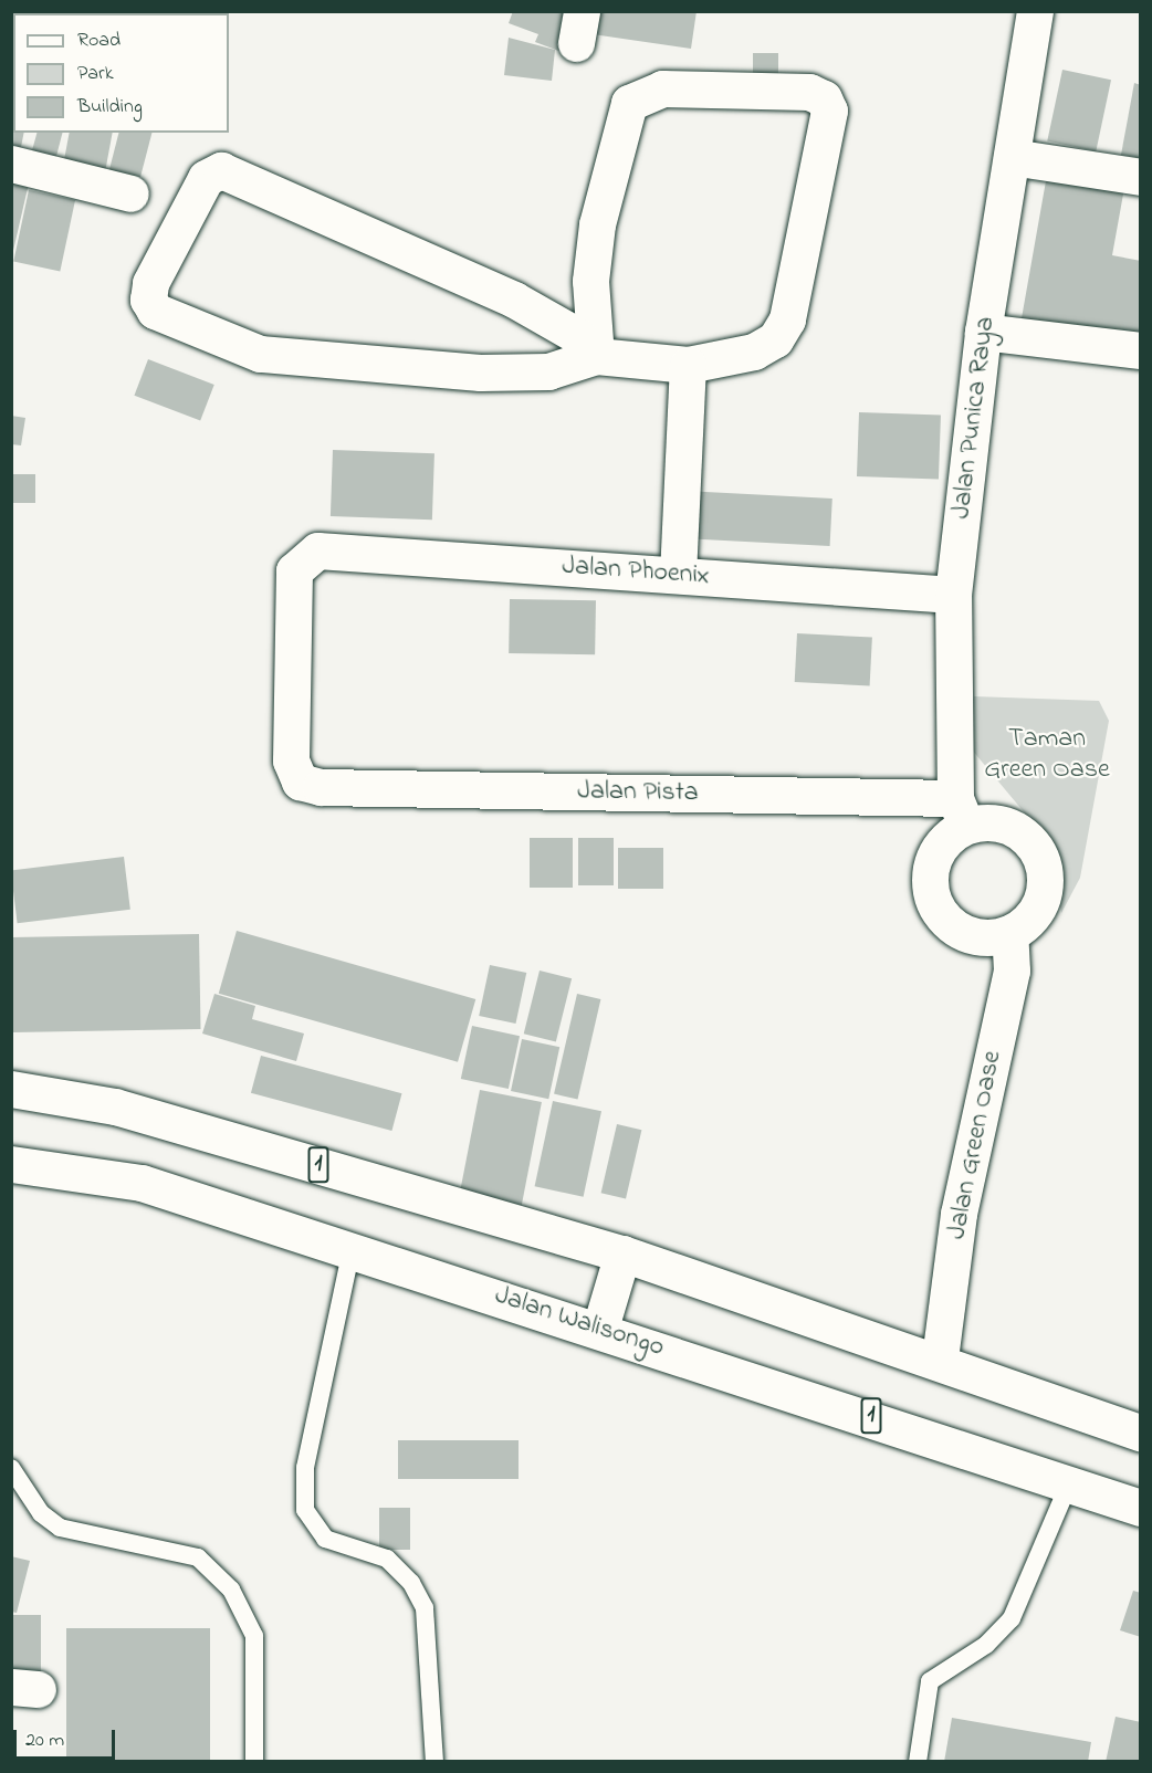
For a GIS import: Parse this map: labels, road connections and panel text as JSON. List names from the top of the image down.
{
  "streets": {
    "main road": [
      "Jalan Punica Raya",
      "Jalan Phoenix",
      "Jalan Pista",
      "Jalan Green Oase",
      "1",
      "Jalan Walisongo"
    ]
  },
  "crossings": [
    ["Jalan Punica Raya", "Jalan Phoenix"],
    ["Jalan Punica Raya", "Jalan Pista"],
    ["Jalan Punica Raya", "Jalan Green Oase"],
    ["Jalan Phoenix", "Jalan Pista"],
    ["Jalan Pista", "Jalan Green Oase"],
    ["Jalan Green Oase", "1"]
  ],
  "parks": ["Taman Green Oase"],
  "legend": ["Road", "Park", "Building"],
  "scale_bar": "20 m"
}
